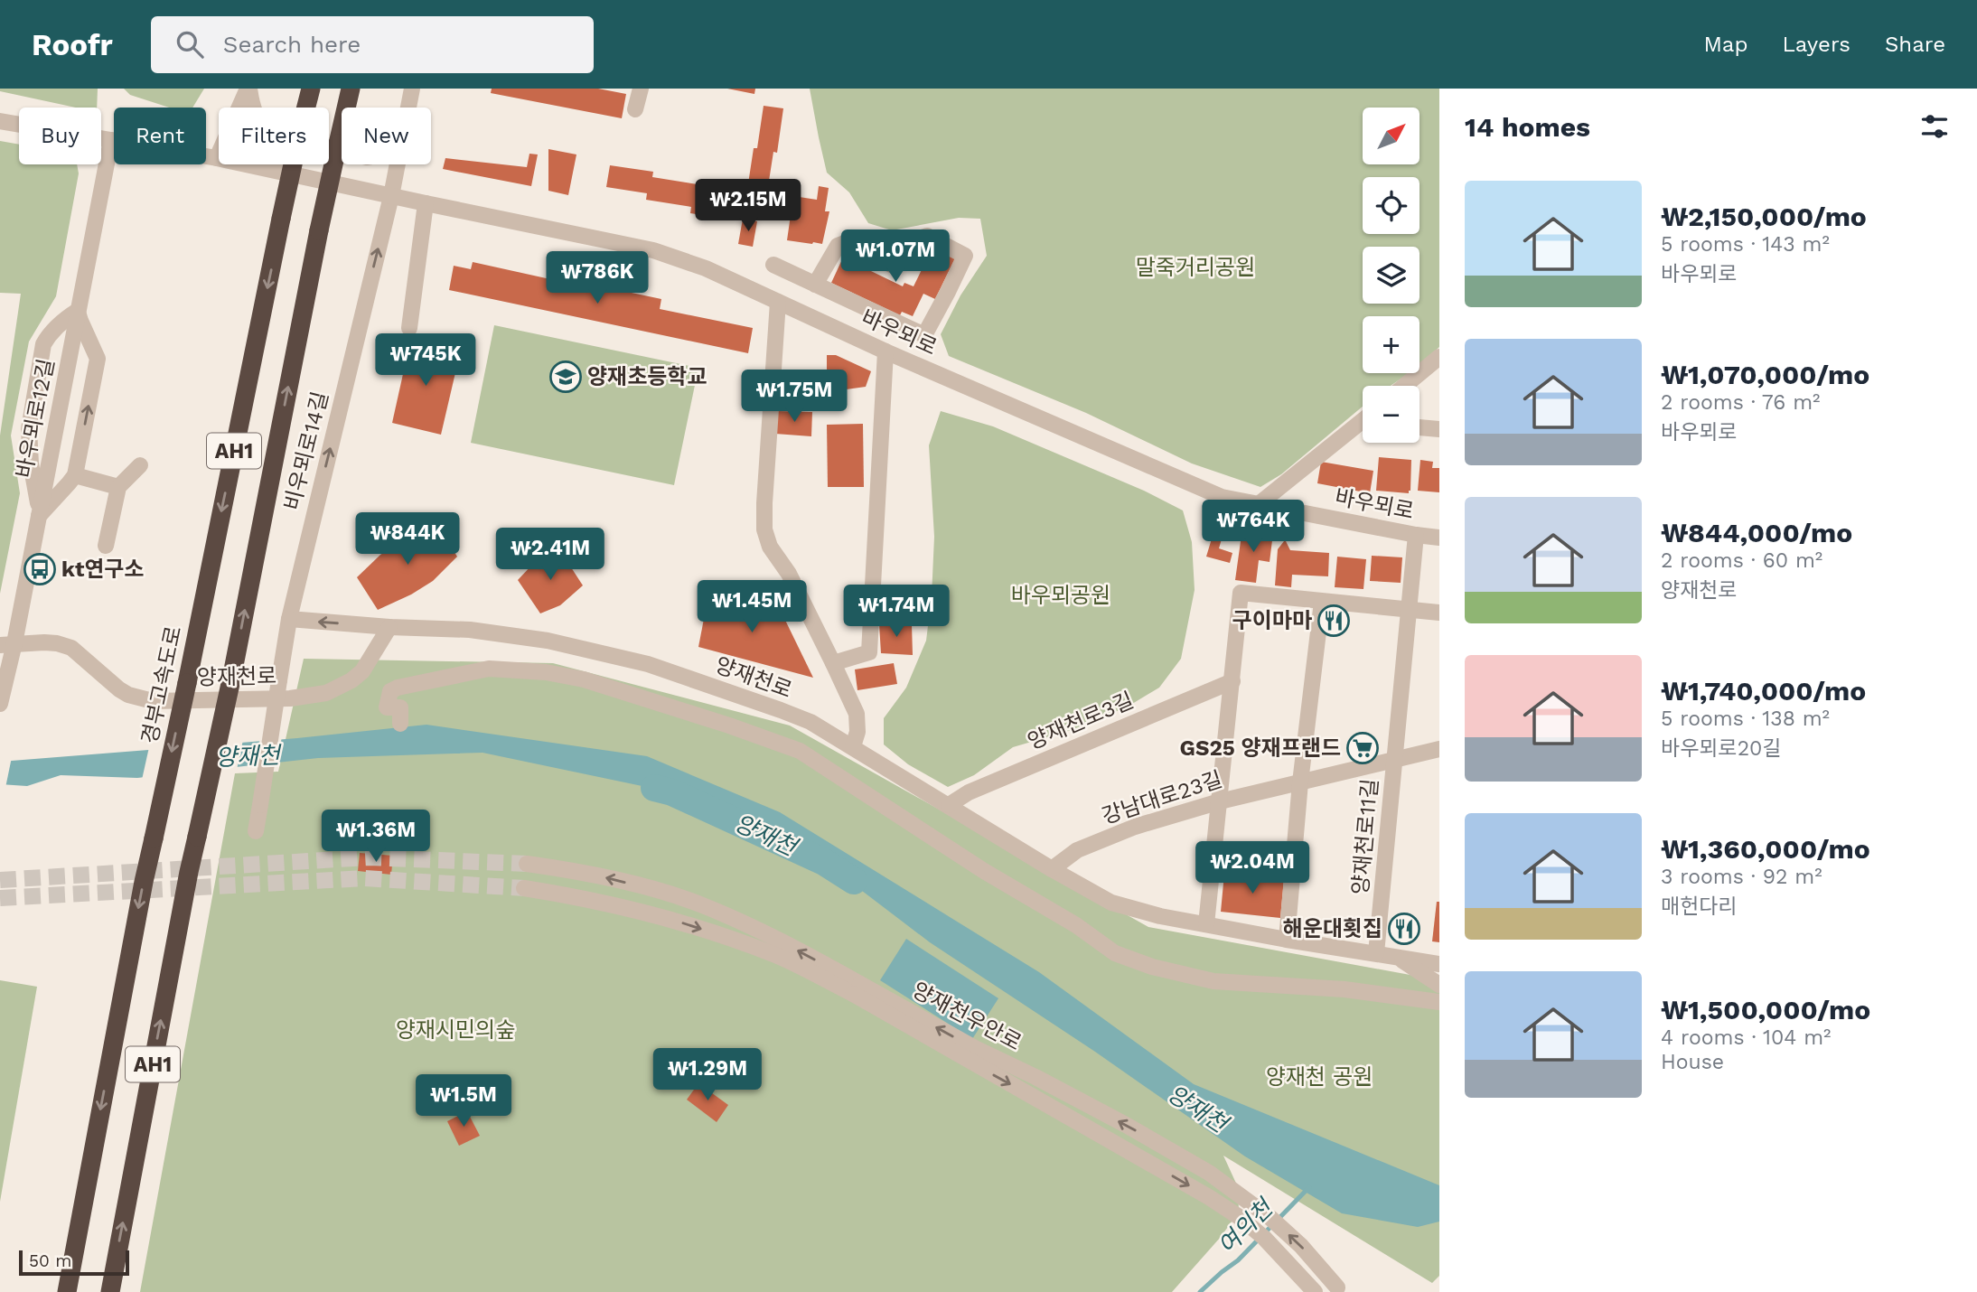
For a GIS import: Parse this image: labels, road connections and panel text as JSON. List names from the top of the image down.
{
  "streets": {
    "highway": ["AH1", "경부고속도로"],
    "street": [
      "바우뫼로",
      "바우뫼로12길",
      "비우뫼로14길",
      "양재천로",
      "양재천로3길",
      "강남대로23길",
      "양재천로11길",
      "양재천우안로"
    ]
  },
  "crossings": [
    ["바우뫼로", "바우뫼로12길"],
    ["바우뫼로", "비우뫼로14길"],
    ["바우뫼로", "양재천로11길"],
    ["바우뫼로12길", "양재천로"],
    ["양재천로", "양재천로3길"],
    ["양재천로", "강남대로23길"],
    ["양재천로", "양재천로11길"],
    ["강남대로23길", "양재천로11길"]
  ],
  "one_way": ["비우뫼로14길"],
  "water": ["양재천", "여의천"],
  "parks": [
    "말죽거리공원",
    "바우뫼공원",
    "양재시민의숲",
    "양재천 공원"
  ],
  "places": {
    "school or university": ["양재초등학교"],
    "bus stop": ["kt연구소"],
    "restaurant": ["구이마마", "해운대횟집"],
    "supermarket": ["GS25 양재프랜드"]
  },
  "scale_bar": "50 m",
  "north": "top right",
  "page": {
    "header": "Roofr",
    "search": "Search here",
    "nav": ["Map", "Layers", "Share"],
    "heading": "14 homes",
    "map_buttons": ["+", "−"],
    "chip": [
      "Buy",
      "Rent",
      "Filters",
      "New"
    ],
    "list": [
      {
        "name": "₩2,150,000/mo",
        "note": "5 rooms · 143 m² · 바우뫼로"
      },
      {
        "name": "₩1,070,000/mo",
        "note": "2 rooms · 76 m² · 바우뫼로"
      },
      {
        "name": "₩844,000/mo",
        "note": "2 rooms · 60 m² · 양재천로"
      },
      {
        "name": "₩1,740,000/mo",
        "note": "5 rooms · 138 m² · 바우뫼로20길"
      },
      {
        "name": "₩1,360,000/mo",
        "note": "3 rooms · 92 m² · 매헌다리"
      },
      {
        "name": "₩1,500,000/mo",
        "note": "4 rooms · 104 m² · House"
      }
    ],
    "price": [
      "₩2.15M",
      "₩1.07M",
      "₩786K",
      "₩745K",
      "₩1.75M",
      "₩764K",
      "₩844K",
      "₩2.41M",
      "₩1.45M",
      "₩1.74M",
      "₩1.36M",
      "₩2.04M",
      "₩1.29M",
      "₩1.5M"
    ],
    "scale": "50 m"
  }
}
